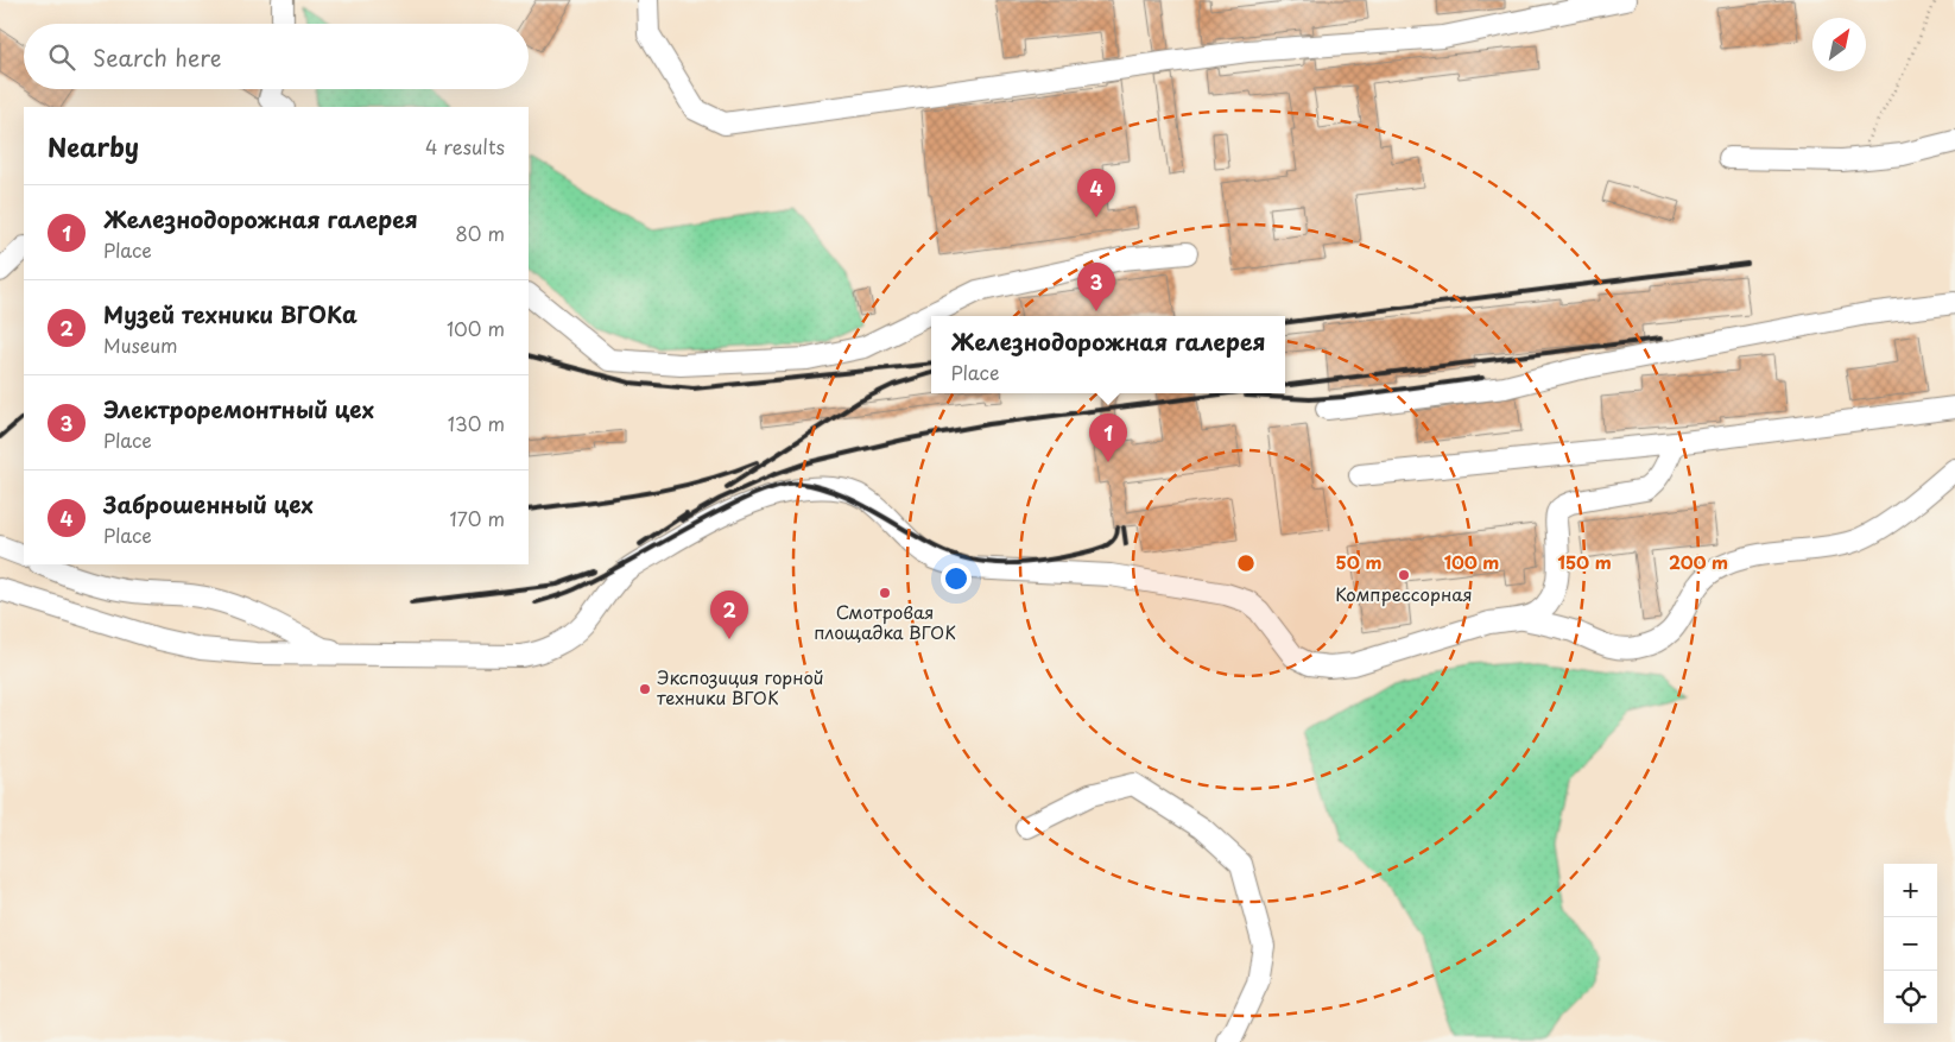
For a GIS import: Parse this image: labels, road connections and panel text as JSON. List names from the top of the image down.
{
  "places": ["Компрессорная", "Смотровая площадка ВГОК", "Экспозиция горной техники ВГОК"],
  "north": "top right",
  "page": {
    "search": "Search here",
    "heading": ["Nearby", "4 results"],
    "pins": [
      "4",
      "3",
      "1",
      "2"
    ],
    "list": [
      {
        "mark": "1",
        "name": "Железнодорожная галерея",
        "note": "Place",
        "value": "80 m"
      },
      {
        "mark": "2",
        "name": "Музей техники ВГОКа",
        "note": "Museum",
        "value": "100 m"
      },
      {
        "mark": "3",
        "name": "Электроремонтный цех",
        "note": "Place",
        "value": "130 m"
      },
      {
        "mark": "4",
        "name": "Заброшенный цех",
        "note": "Place",
        "value": "170 m"
      }
    ],
    "popup": ["Железнодорожная галерея", "Place"],
    "map_buttons": ["+", "−"]
  },
  "rings": [
    "50 m",
    "100 m",
    "150 m",
    "200 m"
  ]
}
